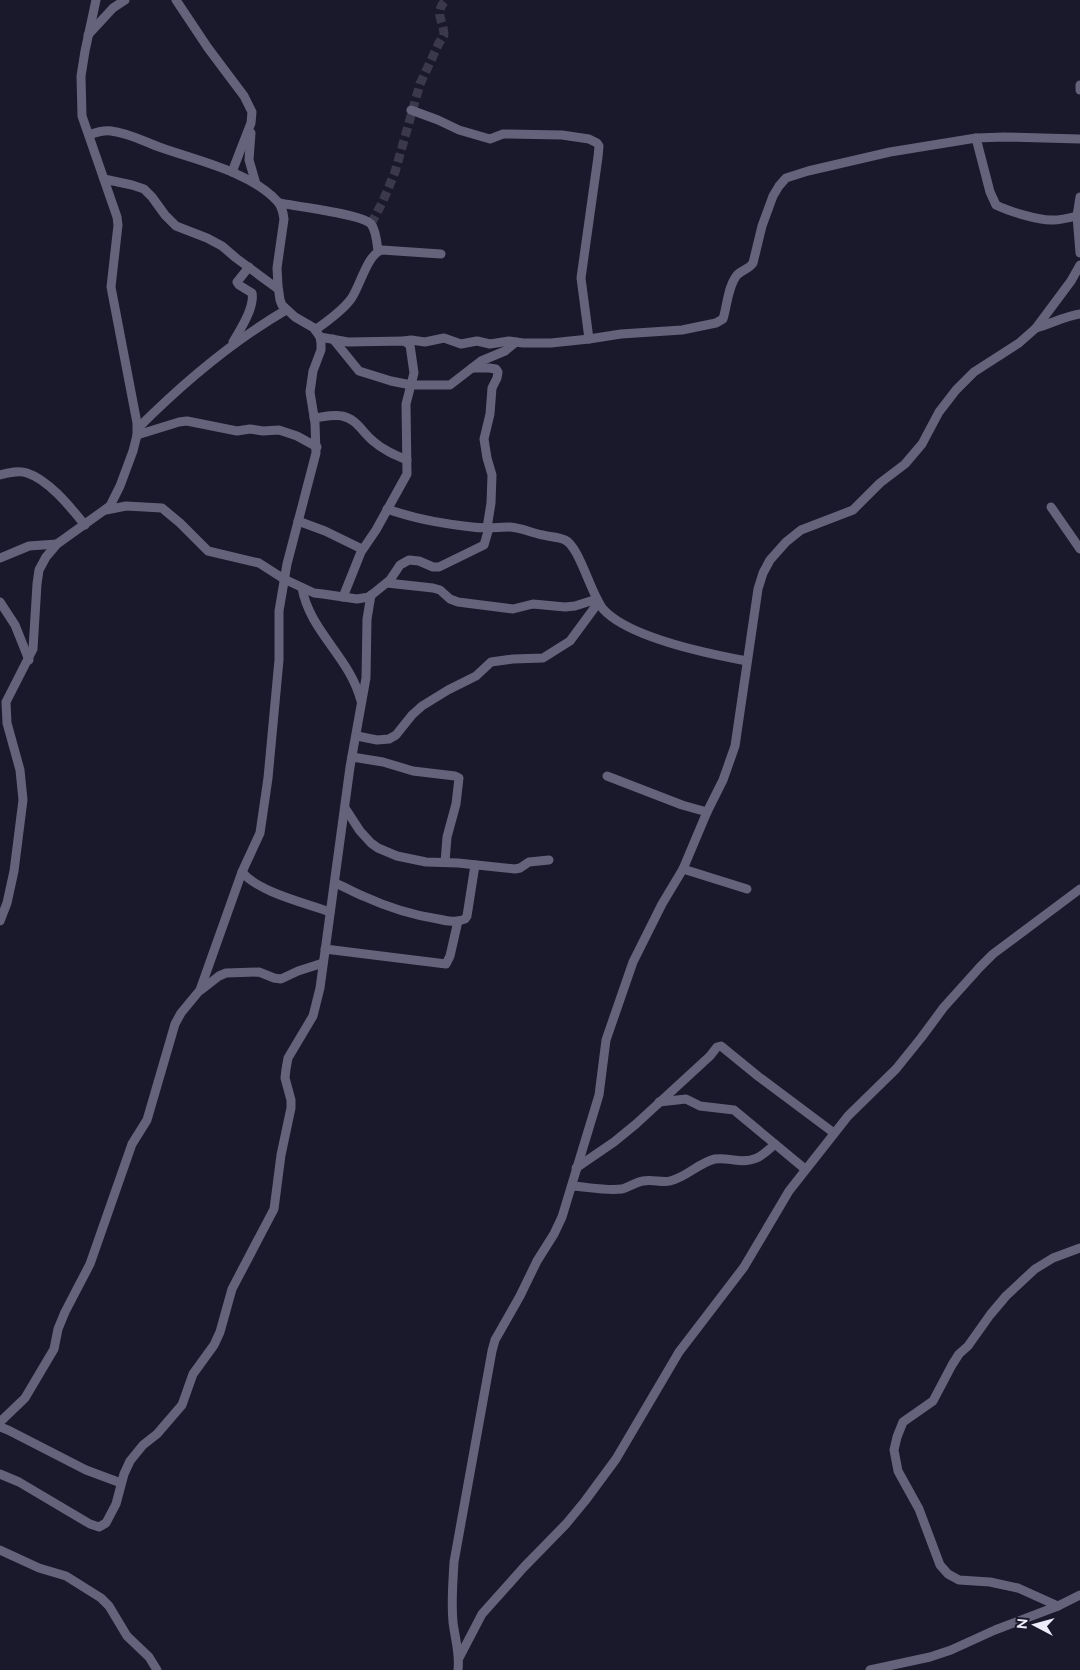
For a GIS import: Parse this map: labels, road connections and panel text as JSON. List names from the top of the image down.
{
  "north": "left"
}
